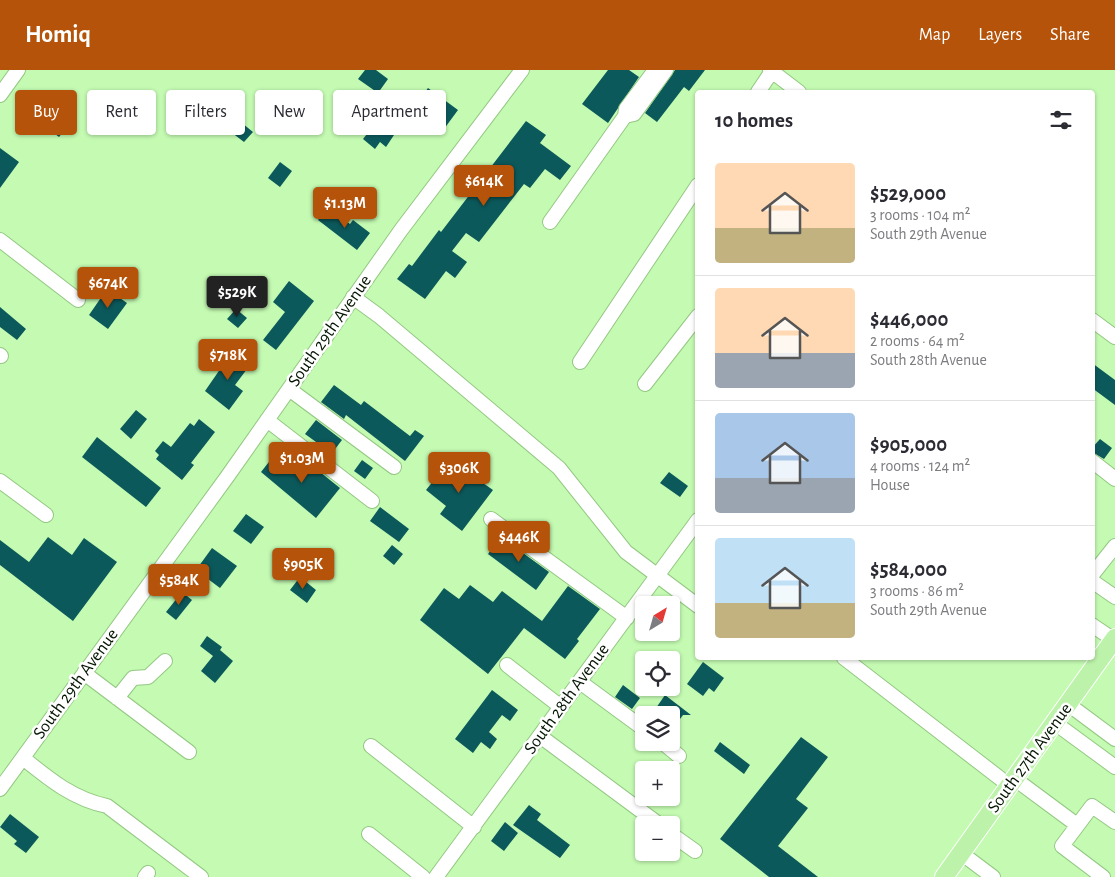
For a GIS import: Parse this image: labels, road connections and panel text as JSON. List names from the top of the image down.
{
  "streets": {
    "main road": ["South 27th Avenue"],
    "street": ["South 29th Avenue", "South 28th Avenue"]
  },
  "north": "top right",
  "page": {
    "header": "Homiq",
    "nav": ["Map", "Layers", "Share"],
    "chip": [
      "Buy",
      "Rent",
      "Filters",
      "New",
      "Apartment"
    ],
    "heading": "10 homes",
    "list": [
      {
        "name": "$529,000",
        "note": "3 rooms · 104 m² · South 29th Avenue"
      },
      {
        "name": "$446,000",
        "note": "2 rooms · 64 m² · South 28th Avenue"
      },
      {
        "name": "$905,000",
        "note": "4 rooms · 124 m² · House"
      },
      {
        "name": "$584,000",
        "note": "3 rooms · 86 m² · South 29th Avenue"
      }
    ],
    "price": [
      "$614K",
      "$1.13M",
      "$674K",
      "$529K",
      "$718K",
      "$1.03M",
      "$306K",
      "$446K",
      "$905K",
      "$584K"
    ],
    "map_buttons": ["+", "−"]
  }
}
